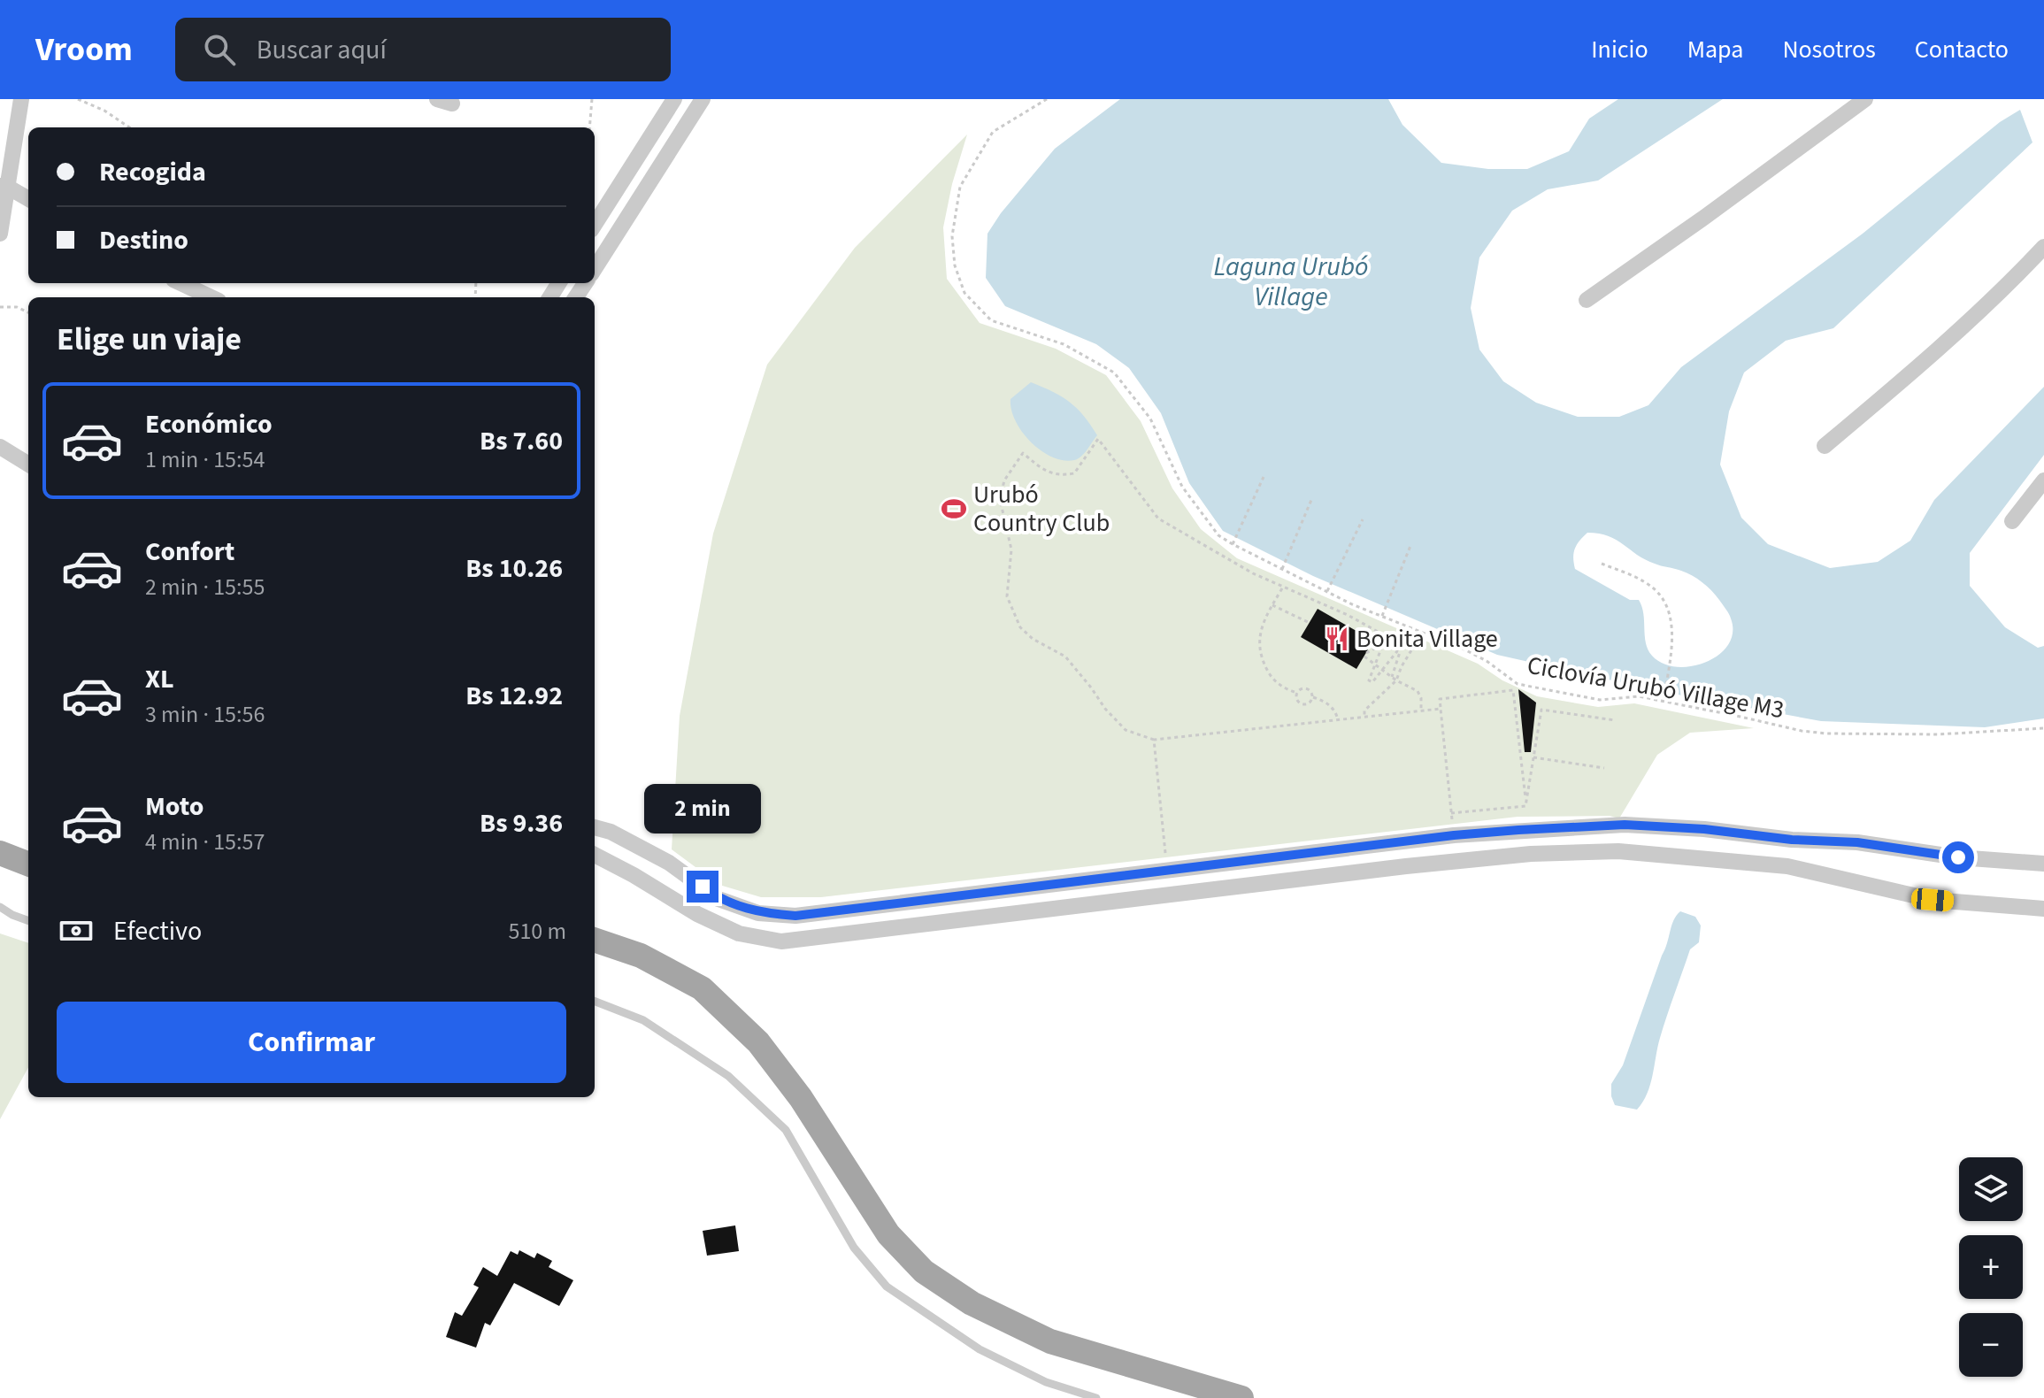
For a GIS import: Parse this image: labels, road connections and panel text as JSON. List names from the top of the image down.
{
  "streets": {
    "path": ["Ciclovía Urubó Village M3"]
  },
  "water": ["Laguna Urubó Village"],
  "places": {
    "sports": ["Urubó Country Club"],
    "restaurant": ["Bonita Village"]
  },
  "page": {
    "header": "Vroom",
    "search": "Buscar aquí",
    "nav": [
      "Inicio",
      "Mapa",
      "Nosotros",
      "Contacto"
    ],
    "banner": ["Recogida", "Destino"],
    "heading": "Elige un viaje",
    "list": [
      {
        "name": "Económico",
        "note": "1 min · 15:54",
        "value": "Bs 7.60"
      },
      {
        "name": "Confort",
        "note": "2 min · 15:55",
        "value": "Bs 10.26"
      },
      {
        "name": "XL",
        "note": "3 min · 15:56",
        "value": "Bs 12.92"
      },
      {
        "name": "Moto",
        "note": "4 min · 15:57",
        "value": "Bs 9.36"
      }
    ],
    "bubble": "2 min",
    "pay": ["Efectivo", "510 m"],
    "buttons": "Confirmar",
    "map_buttons": ["+", "−"]
  }
}
